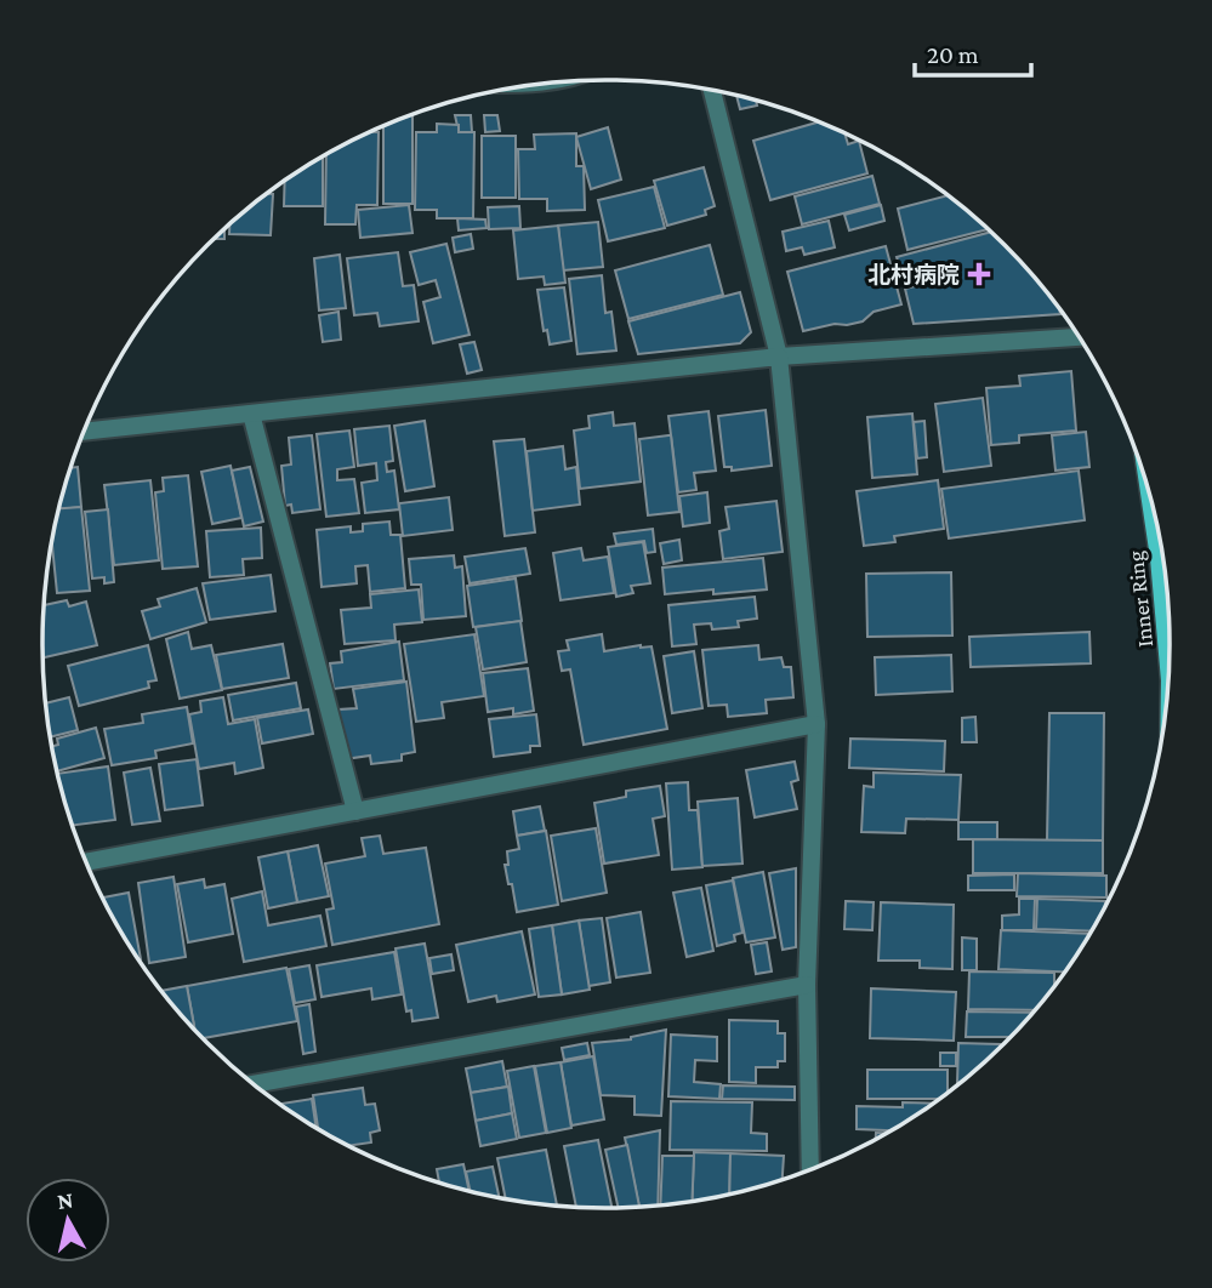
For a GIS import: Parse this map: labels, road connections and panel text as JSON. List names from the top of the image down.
{
  "streets": {
    "main road": ["Inner Ring"]
  },
  "places": {
    "health": ["北村病院"]
  },
  "scale_bar": "20 m",
  "north": "top"
}
